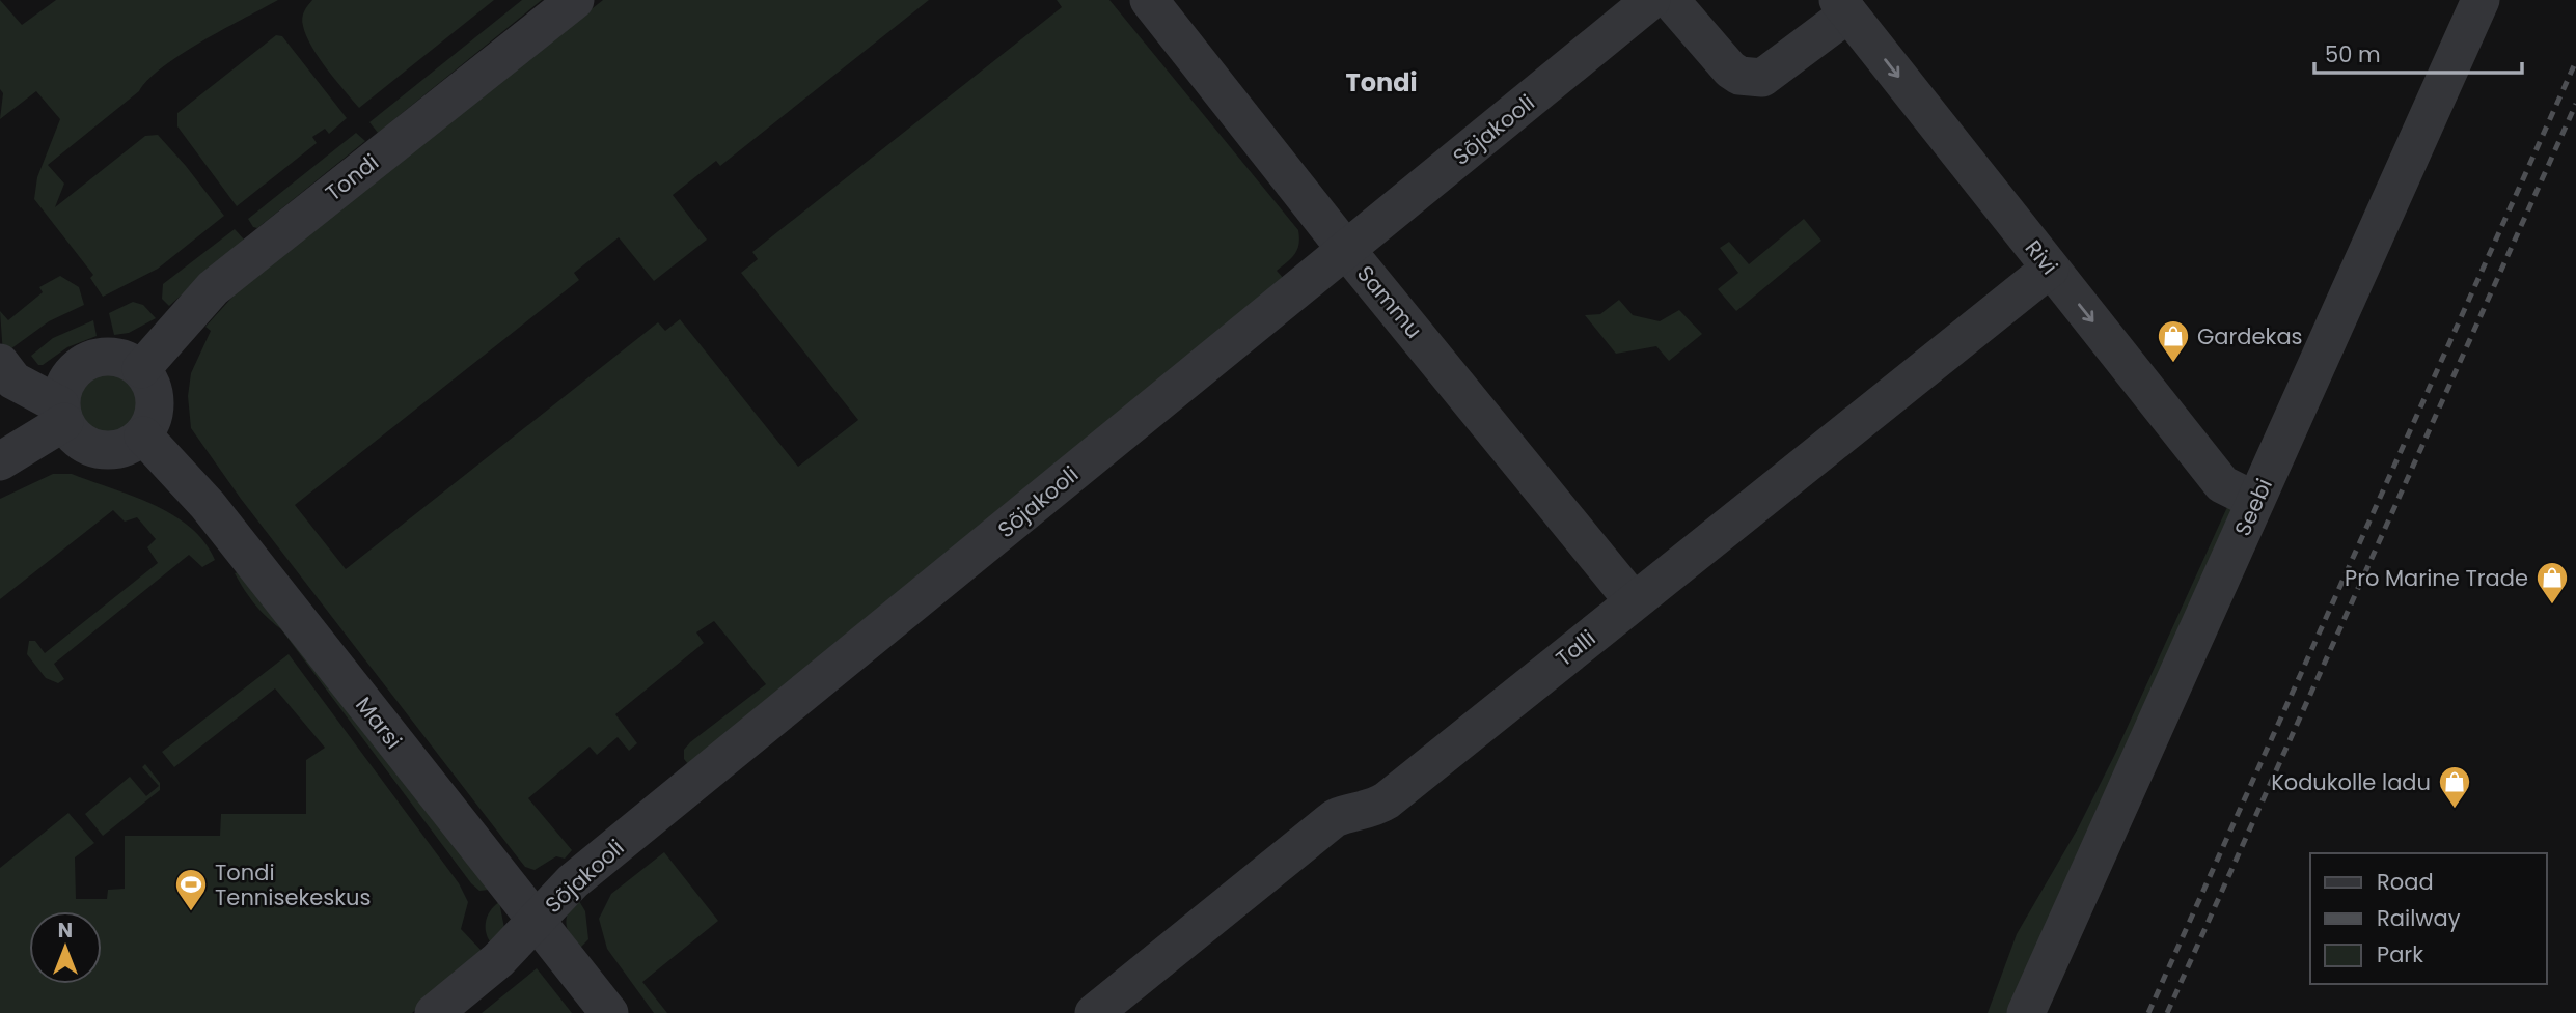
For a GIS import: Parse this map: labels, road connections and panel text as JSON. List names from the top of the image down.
{
  "streets": {
    "street": [
      "Sõjakooli",
      "Tondi",
      "Rivi",
      "Sammu",
      "Seebi",
      "Talli",
      "Marsi"
    ]
  },
  "crossings": [
    ["Sõjakooli", "Sammu"],
    ["Sõjakooli", "Marsi"],
    ["Tondi", "Marsi"],
    ["Rivi", "Seebi"],
    ["Rivi", "Talli"],
    ["Sammu", "Talli"]
  ],
  "one_way": ["Rivi"],
  "districts": ["Tondi"],
  "places": {
    "shop": ["Gardekas", "Pro Marine Trade", "Kodukolle ladu"],
    "sports": ["Tondi Tennisekeskus"]
  },
  "legend": ["Road", "Railway", "Park"],
  "scale_bar": "50 m",
  "north": "top"
}
